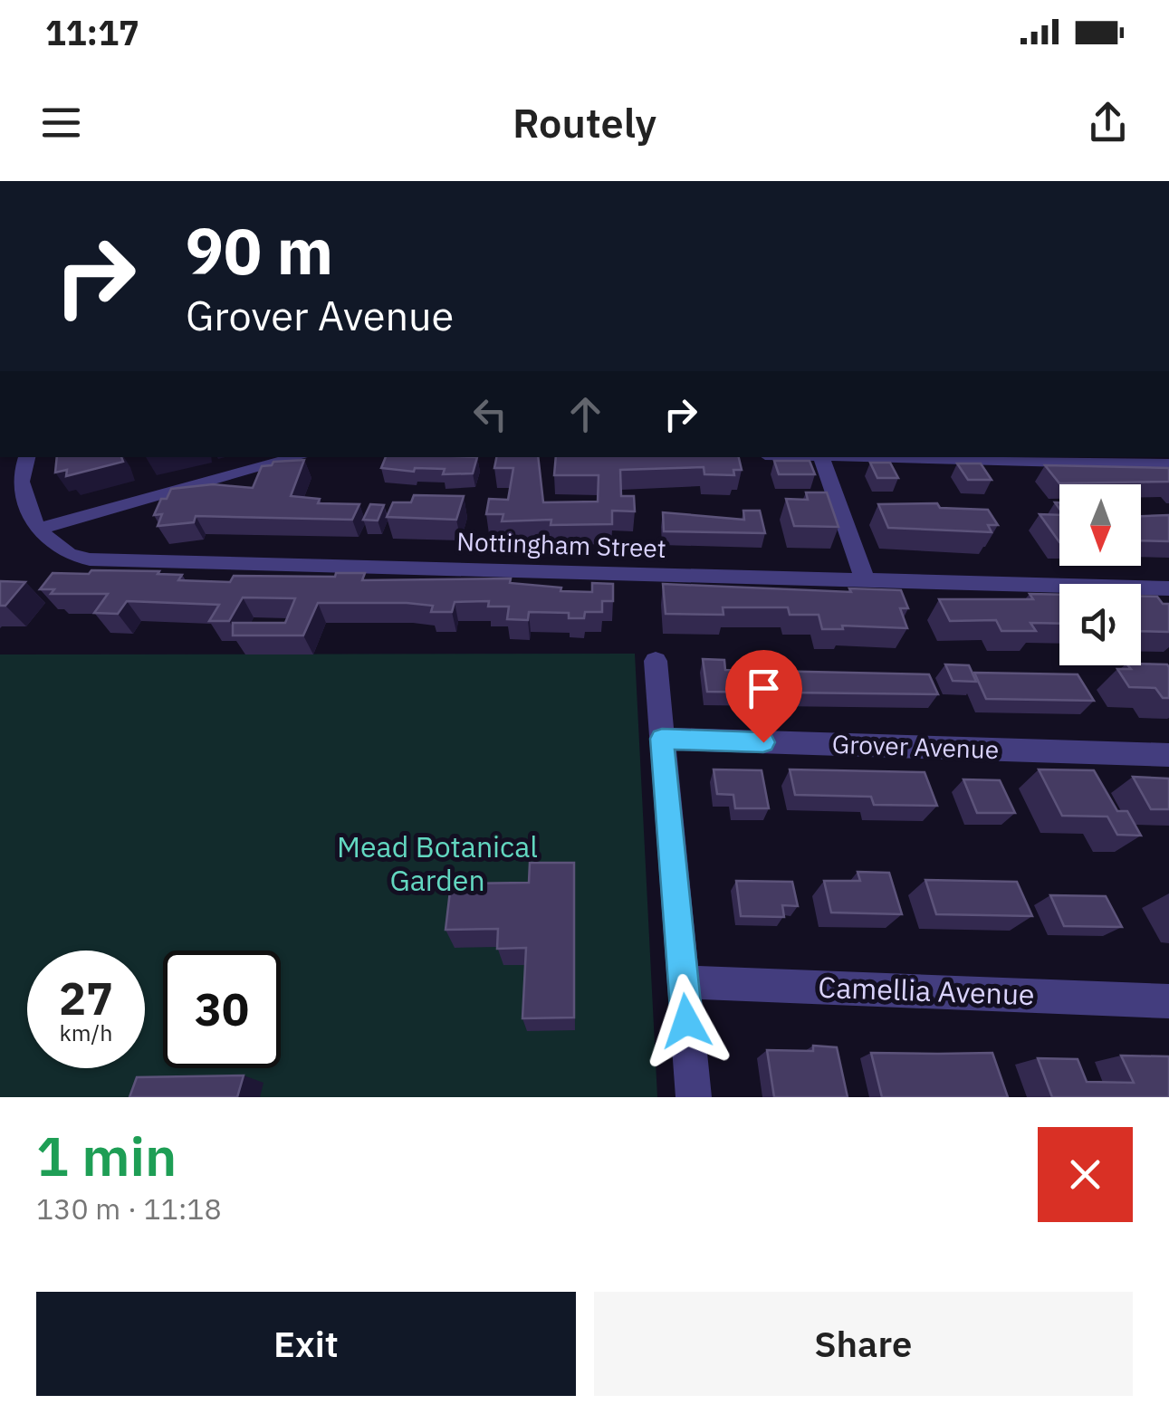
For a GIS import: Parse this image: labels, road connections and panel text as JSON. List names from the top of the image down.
{
  "streets": {
    "street": ["Nottingham Street", "Grover Avenue", "Camellia Avenue"]
  },
  "parks": ["Mead Botanical Garden"],
  "north": "bottom",
  "page": {
    "status": "11:17",
    "header": "Routely",
    "turn": ["90 m", "Grover Avenue"],
    "speed": "27 km/h",
    "limit": "30",
    "heading": ["1 min", "130 m · 11:18"],
    "buttons": ["Exit", "Share"]
  }
}
